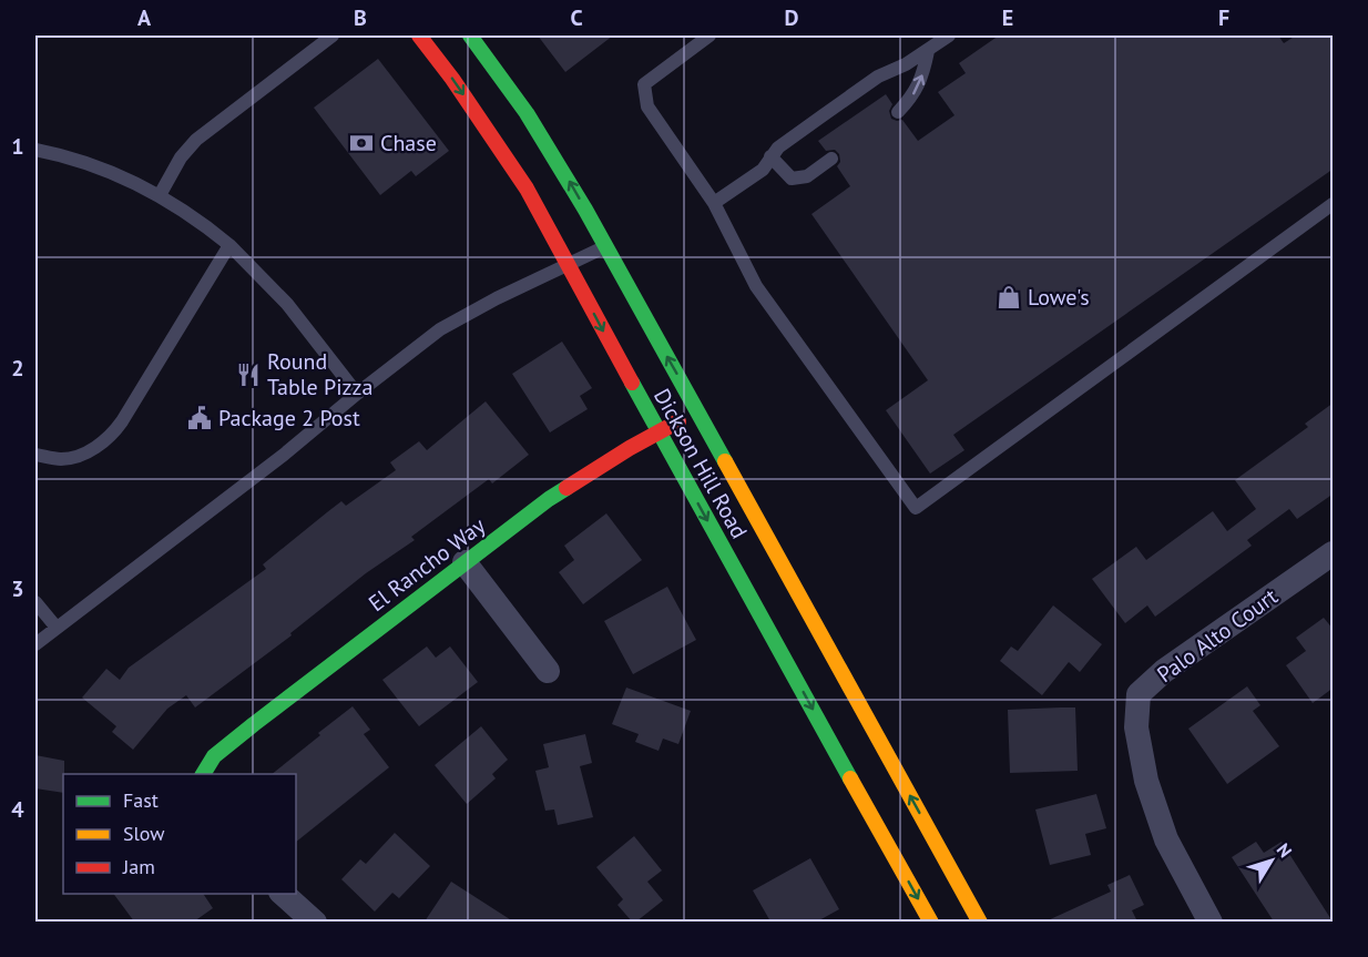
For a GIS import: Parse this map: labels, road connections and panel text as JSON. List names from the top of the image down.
{
  "streets": {
    "street": ["Dickson Hill Road", "El Rancho Way", "Palo Alto Court"]
  },
  "crossings": [
    ["Dickson Hill Road", "El Rancho Way"]
  ],
  "places": {
    "bank": ["Chase"],
    "shop": ["Lowe's"],
    "restaurant": ["Round Table Pizza"],
    "public building": ["Package 2 Post"]
  },
  "legend": ["Fast", "Slow", "Jam"],
  "north": "top right",
  "grid": {
    "columns": [
      "A",
      "B",
      "C",
      "D",
      "E",
      "F"
    ],
    "rows": [
      "1",
      "2",
      "3",
      "4"
    ]
  }
}
